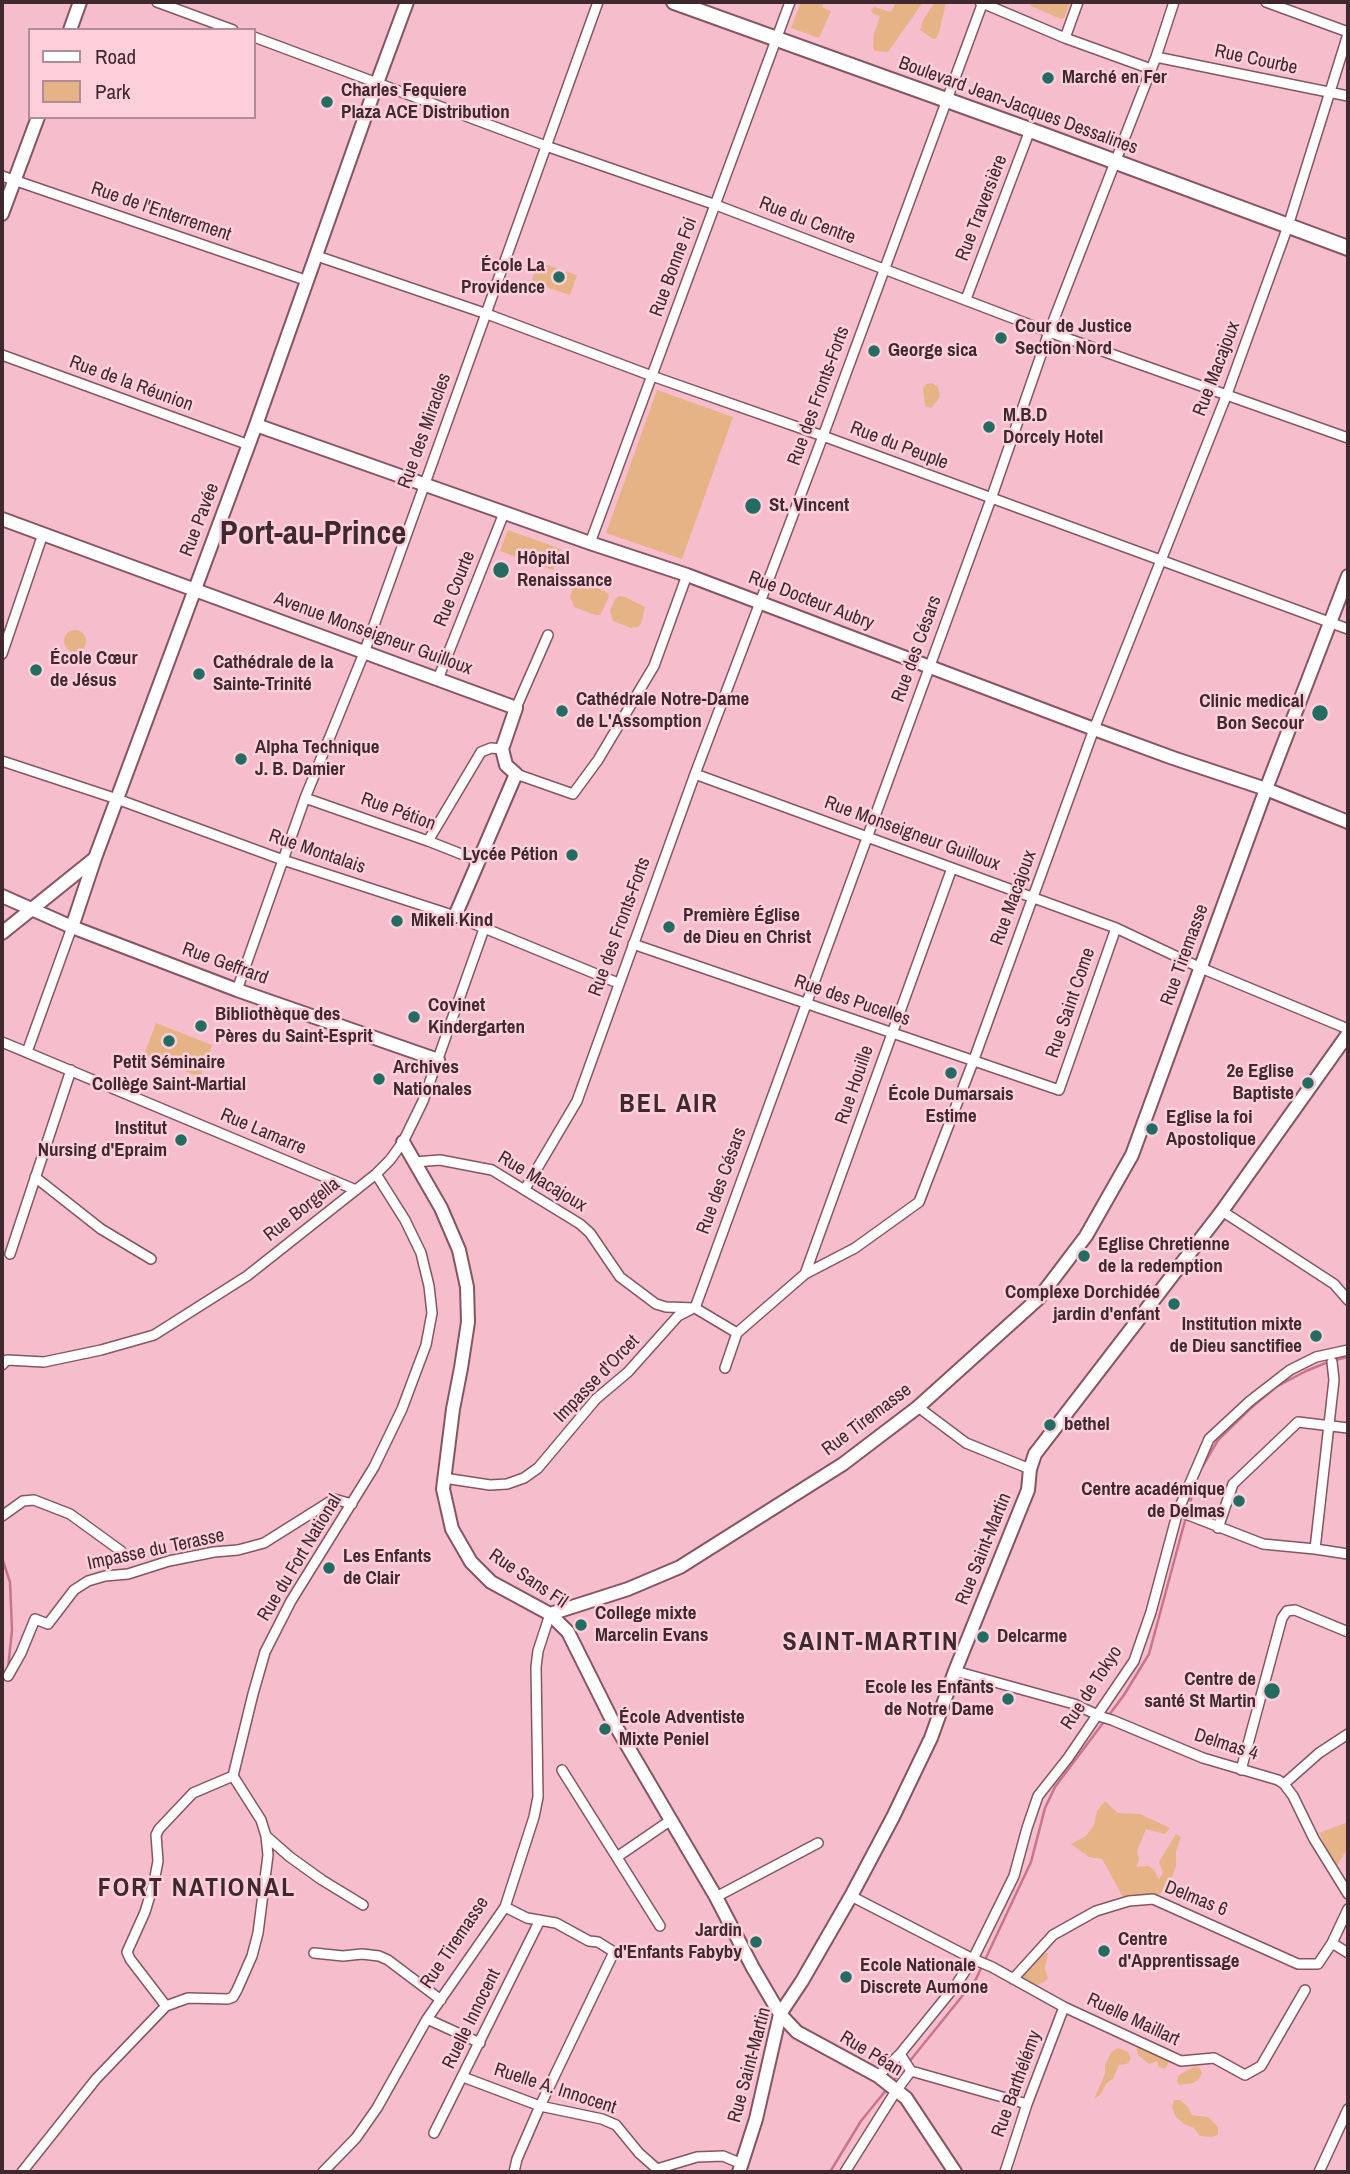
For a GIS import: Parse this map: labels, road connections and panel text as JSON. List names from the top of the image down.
{
  "streets": {
    "main road": ["Boulevard Jean-Jacques Dessalines"],
    "street": [
      "Rue Courbe",
      "Rue Traversière",
      "Rue de l'Enterrement",
      "Rue du Centre",
      "Rue Bonne Foi",
      "Rue Macajoux",
      "Rue de la Réunion",
      "Rue des Fronts-Forts",
      "Rue des Miracles",
      "Rue du Peuple",
      "Rue Pavée",
      "Rue Courte",
      "Rue Docteur Aubry",
      "Avenue Monseigneur Guilloux",
      "Rue des Césars",
      "Rue Pétion",
      "Rue Monseigneur Guilloux",
      "Rue Montalais",
      "Rue Tiremasse",
      "Rue Geffrard",
      "Rue des Pucelles",
      "Rue Saint Come",
      "Rue Houille",
      "Rue Lamarre",
      "Rue Borgella",
      "Impasse d'Orcet",
      "Rue Saint-Martin",
      "Impasse du Terasse",
      "Rue du Fort National",
      "Rue Sans Fil",
      "Rue de Tokyo",
      "Delmas 4",
      "Delmas 6",
      "Ruelle Innocent",
      "Ruelle Maillart",
      "Rue Péan",
      "Rue Barthélémy",
      "Ruelle A. Innocent"
    ]
  },
  "crossings": [
    ["Rue Courbe", "Rue Macajoux"],
    ["Rue Courbe", "Rue des Césars"],
    ["Boulevard Jean-Jacques Dessalines", "Rue Traversière"],
    ["Boulevard Jean-Jacques Dessalines", "Rue Bonne Foi"],
    ["Boulevard Jean-Jacques Dessalines", "Rue Macajoux"],
    ["Boulevard Jean-Jacques Dessalines", "Rue des Fronts-Forts"],
    ["Boulevard Jean-Jacques Dessalines", "Rue des Césars"],
    ["Rue Traversière", "Rue du Centre"],
    ["Rue de l'Enterrement", "Rue Pavée"],
    ["Rue du Centre", "Rue Bonne Foi"],
    ["Rue du Centre", "Rue Macajoux"],
    ["Rue du Centre", "Rue des Fronts-Forts"],
    ["Rue du Centre", "Rue des Miracles"],
    ["Rue du Centre", "Rue Pavée"],
    ["Rue du Centre", "Rue des Césars"],
    ["Rue Bonne Foi", "Rue du Peuple"],
    ["Rue Bonne Foi", "Rue Docteur Aubry"],
    ["Rue Macajoux", "Rue des Fronts-Forts"],
    ["Rue Macajoux", "Rue du Peuple"],
    ["Rue Macajoux", "Rue Docteur Aubry"],
    ["Rue Macajoux", "Rue des Césars"],
    ["Rue Macajoux", "Rue Monseigneur Guilloux"],
    ["Rue Macajoux", "Rue des Pucelles"],
    ["Rue Macajoux", "Rue Houille"],
    ["Rue Macajoux", "Impasse d'Orcet"],
    ["Rue Macajoux", "Rue Sans Fil"],
    ["Rue de la Réunion", "Rue Pavée"],
    ["Rue des Fronts-Forts", "Rue du Peuple"],
    ["Rue des Fronts-Forts", "Rue Docteur Aubry"],
    ["Rue des Fronts-Forts", "Rue Monseigneur Guilloux"],
    ["Rue des Fronts-Forts", "Rue Montalais"],
    ["Rue des Fronts-Forts", "Rue des Pucelles"],
    ["Rue des Miracles", "Rue du Peuple"],
    ["Rue des Miracles", "Rue Docteur Aubry"],
    ["Rue des Miracles", "Avenue Monseigneur Guilloux"],
    ["Rue des Miracles", "Rue Pétion"],
    ["Rue des Miracles", "Rue Montalais"],
    ["Rue des Miracles", "Rue Geffrard"],
    ["Rue du Peuple", "Rue Pavée"],
    ["Rue du Peuple", "Rue des Césars"],
    ["Rue du Peuple", "Rue Tiremasse"],
    ["Rue Pavée", "Rue Docteur Aubry"],
    ["Rue Pavée", "Avenue Monseigneur Guilloux"],
    ["Rue Pavée", "Rue Montalais"],
    ["Rue Pavée", "Rue Geffrard"],
    ["Rue Pavée", "Rue Lamarre"],
    ["Rue Courte", "Rue Docteur Aubry"],
    ["Rue Courte", "Avenue Monseigneur Guilloux"],
    ["Rue Docteur Aubry", "Rue des Césars"],
    ["Rue Docteur Aubry", "Rue Tiremasse"],
    ["Rue des Césars", "Rue Monseigneur Guilloux"],
    ["Rue des Césars", "Rue des Pucelles"],
    ["Rue des Césars", "Impasse d'Orcet"],
    ["Rue Monseigneur Guilloux", "Rue Tiremasse"],
    ["Rue Monseigneur Guilloux", "Rue Saint Come"],
    ["Rue Monseigneur Guilloux", "Rue Houille"],
    ["Rue Montalais", "Rue Borgella"],
    ["Rue Tiremasse", "Rue Sans Fil"],
    ["Rue Geffrard", "Rue Borgella"],
    ["Rue des Pucelles", "Rue Saint Come"],
    ["Rue des Pucelles", "Rue Houille"],
    ["Rue Lamarre", "Rue Borgella"],
    ["Rue Borgella", "Rue du Fort National"],
    ["Rue Borgella", "Rue Sans Fil"],
    ["Impasse d'Orcet", "Rue Sans Fil"],
    ["Rue Saint-Martin", "Rue Sans Fil"],
    ["Rue Saint-Martin", "Delmas 4"],
    ["Rue Saint-Martin", "Rue Péan"],
    ["Rue Saint-Martin", "Ruelle A. Innocent"],
    ["Impasse du Terasse", "Rue du Fort National"],
    ["Rue Sans Fil", "Rue Péan"],
    ["Rue de Tokyo", "Delmas 4"],
    ["Rue de Tokyo", "Ruelle Maillart"],
    ["Rue de Tokyo", "Rue Péan"],
    ["Delmas 6", "Ruelle Maillart"],
    ["Ruelle Innocent", "Ruelle A. Innocent"],
    ["Ruelle Maillart", "Rue Barthélémy"]
  ],
  "districts": [
    "Port-au-Prince",
    "BEL AIR",
    "SAINT-MARTIN",
    "FORT NATIONAL"
  ],
  "places": [
    "Marché en Fer",
    "Charles Fequiere Plaza ACE Distribution",
    "École La Providence",
    "Cour de Justice Section Nord",
    "George sica",
    "M.B.D Dorcely Hotel",
    "St. Vincent",
    "Hôpital Renaissance",
    "École Cœur de Jésus",
    "Cathédrale de la Sainte-Trinité",
    "Cathédrale Notre-Dame de L'Assomption",
    "Clinic medical Bon Secour",
    "Alpha Technique J. B. Damier",
    "Lycée Pétion",
    "Mikeli Kind",
    "Première Église de Dieu en Christ",
    "Covinet Kindergarten",
    "Bibliothèque des Pères du Saint-Esprit",
    "Petit Séminaire Collège Saint-Martial",
    "École Dumarsais Estime",
    "Archives Nationales",
    "2e Eglise Baptiste",
    "Eglise la foi Apostolique",
    "Institut Nursing d'Epraim",
    "Eglise Chretienne de la redemption",
    "Complexe Dorchidée jardin d'enfant",
    "Institution mixte de Dieu sanctifiee",
    "bethel",
    "Centre académique de Delmas",
    "Les Enfants de Clair",
    "College mixte Marcelin Evans",
    "Delcarme",
    "Centre de santé St Martin",
    "Ecole les Enfants de Notre Dame",
    "École Adventiste Mixte Peniel",
    "Jardin d'Enfants Fabyby",
    "Centre d'Apprentissage",
    "Ecole Nationale Discrete Aumone"
  ],
  "legend": ["Road", "Park"]
}
